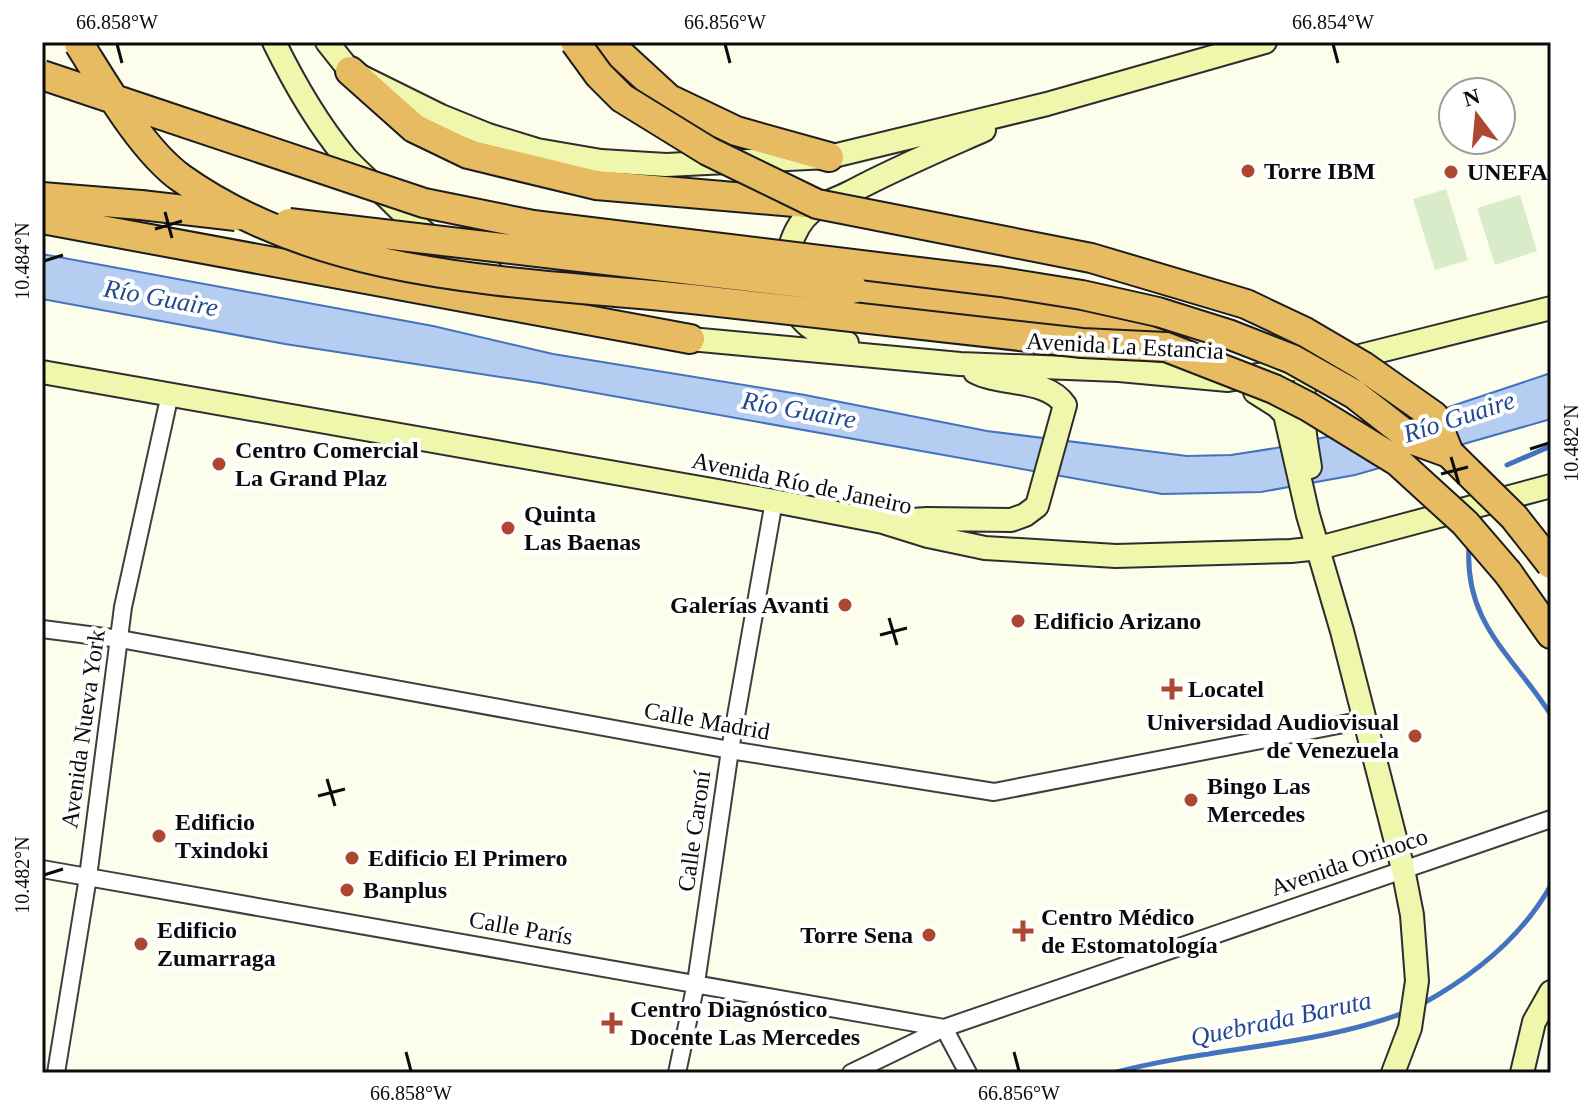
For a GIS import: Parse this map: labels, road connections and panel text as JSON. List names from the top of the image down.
{
  "streets": {
    "street": [
      "Avenida La Estancia",
      "Avenida Río de Janeiro",
      "Calle Madrid",
      "Avenida Nueva York",
      "Calle Caroní",
      "Avenida Orinoco",
      "Calle París"
    ]
  },
  "crossings": [
    ["Avenida Río de Janeiro", "Avenida Nueva York"],
    ["Avenida Río de Janeiro", "Calle Caroní"],
    ["Calle Madrid", "Avenida Nueva York"],
    ["Calle Madrid", "Calle Caroní"],
    ["Avenida Nueva York", "Calle París"],
    ["Calle Caroní", "Calle París"],
    ["Avenida Orinoco", "Calle París"]
  ],
  "water": ["Río Guaire", "Quebrada Baruta"],
  "places": {
    "other": [
      "Torre IBM",
      "UNEFA",
      "Centro Comercial La Grand Plaz",
      "Quinta Las Baenas",
      "Galerías Avanti",
      "Edificio Arizano",
      "Universidad Audiovisual de Venezuela",
      "Bingo Las Mercedes",
      "Edificio Txindoki",
      "Edificio El Primero",
      "Banplus",
      "Torre Sena",
      "Edificio Zumarraga"
    ],
    "health": ["Locatel", "Centro Médico de Estomatología", "Centro Diagnóstico Docente Las Mercedes"]
  },
  "north": "top",
  "coordinates": [
    "66.858°W",
    "66.856°W",
    "66.854°W",
    "10.484°N",
    "10.482°N"
  ]
}
